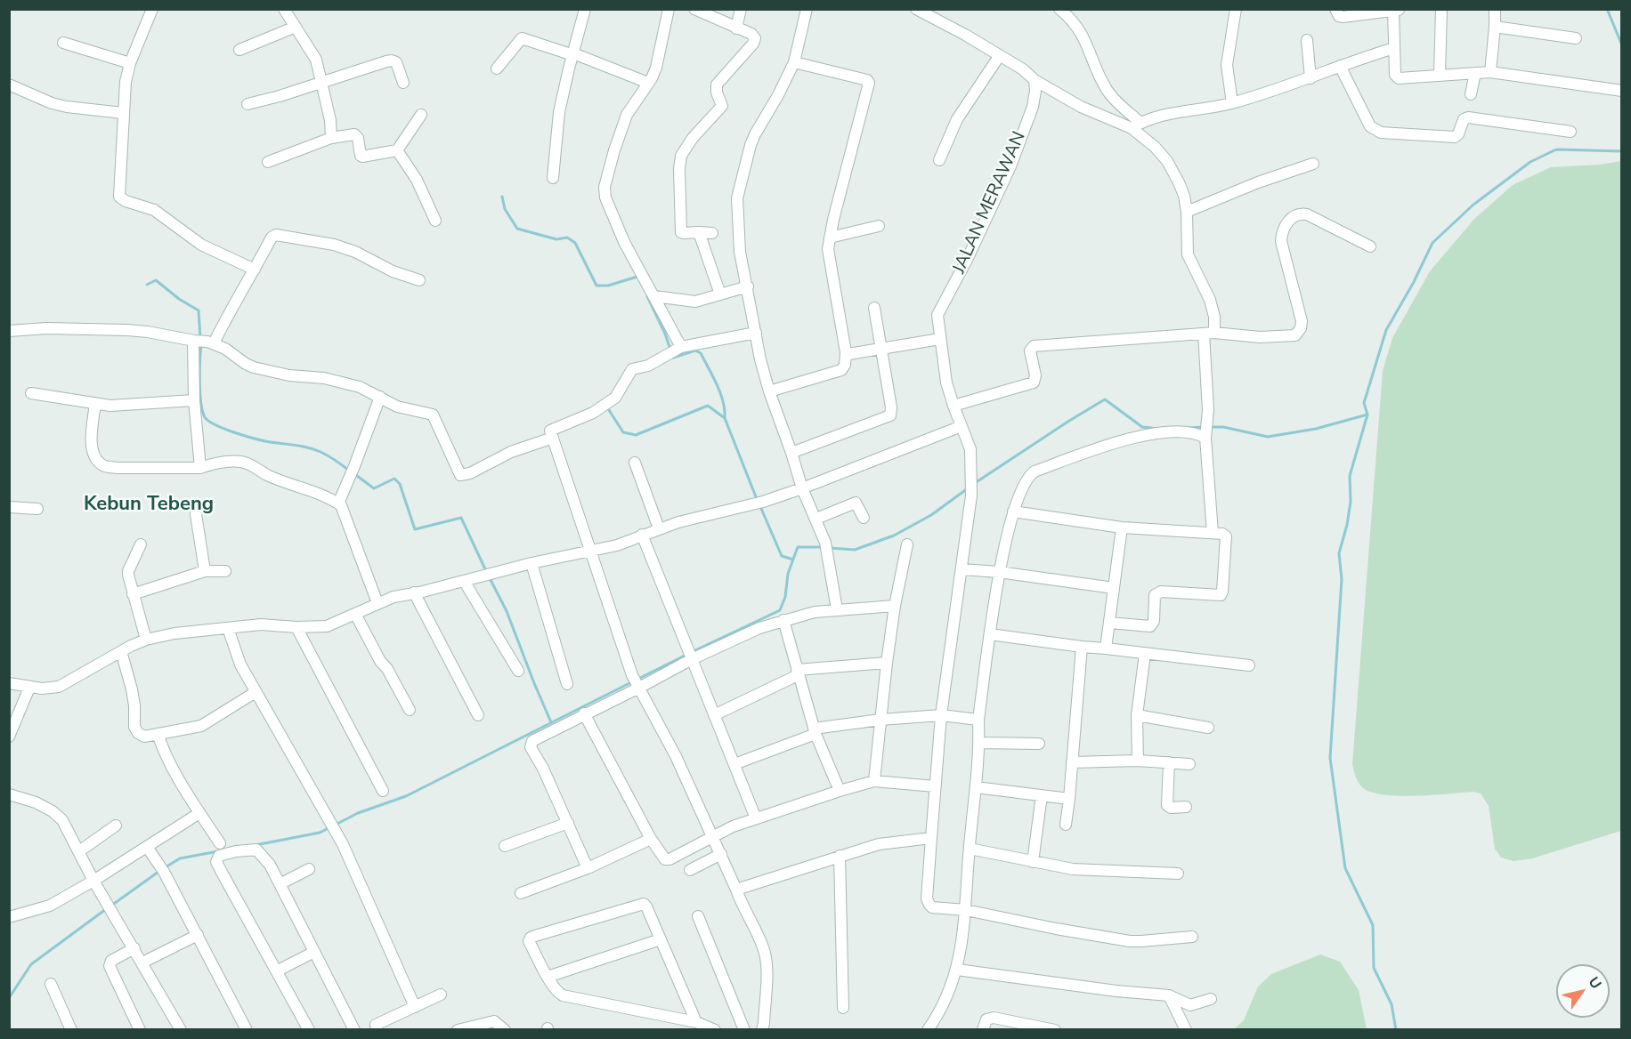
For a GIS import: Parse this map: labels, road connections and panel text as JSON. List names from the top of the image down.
{
  "streets": {
    "street": ["JALAN MERAWAN"]
  },
  "districts": ["Kebun Tebeng"],
  "north": "top right"
}
